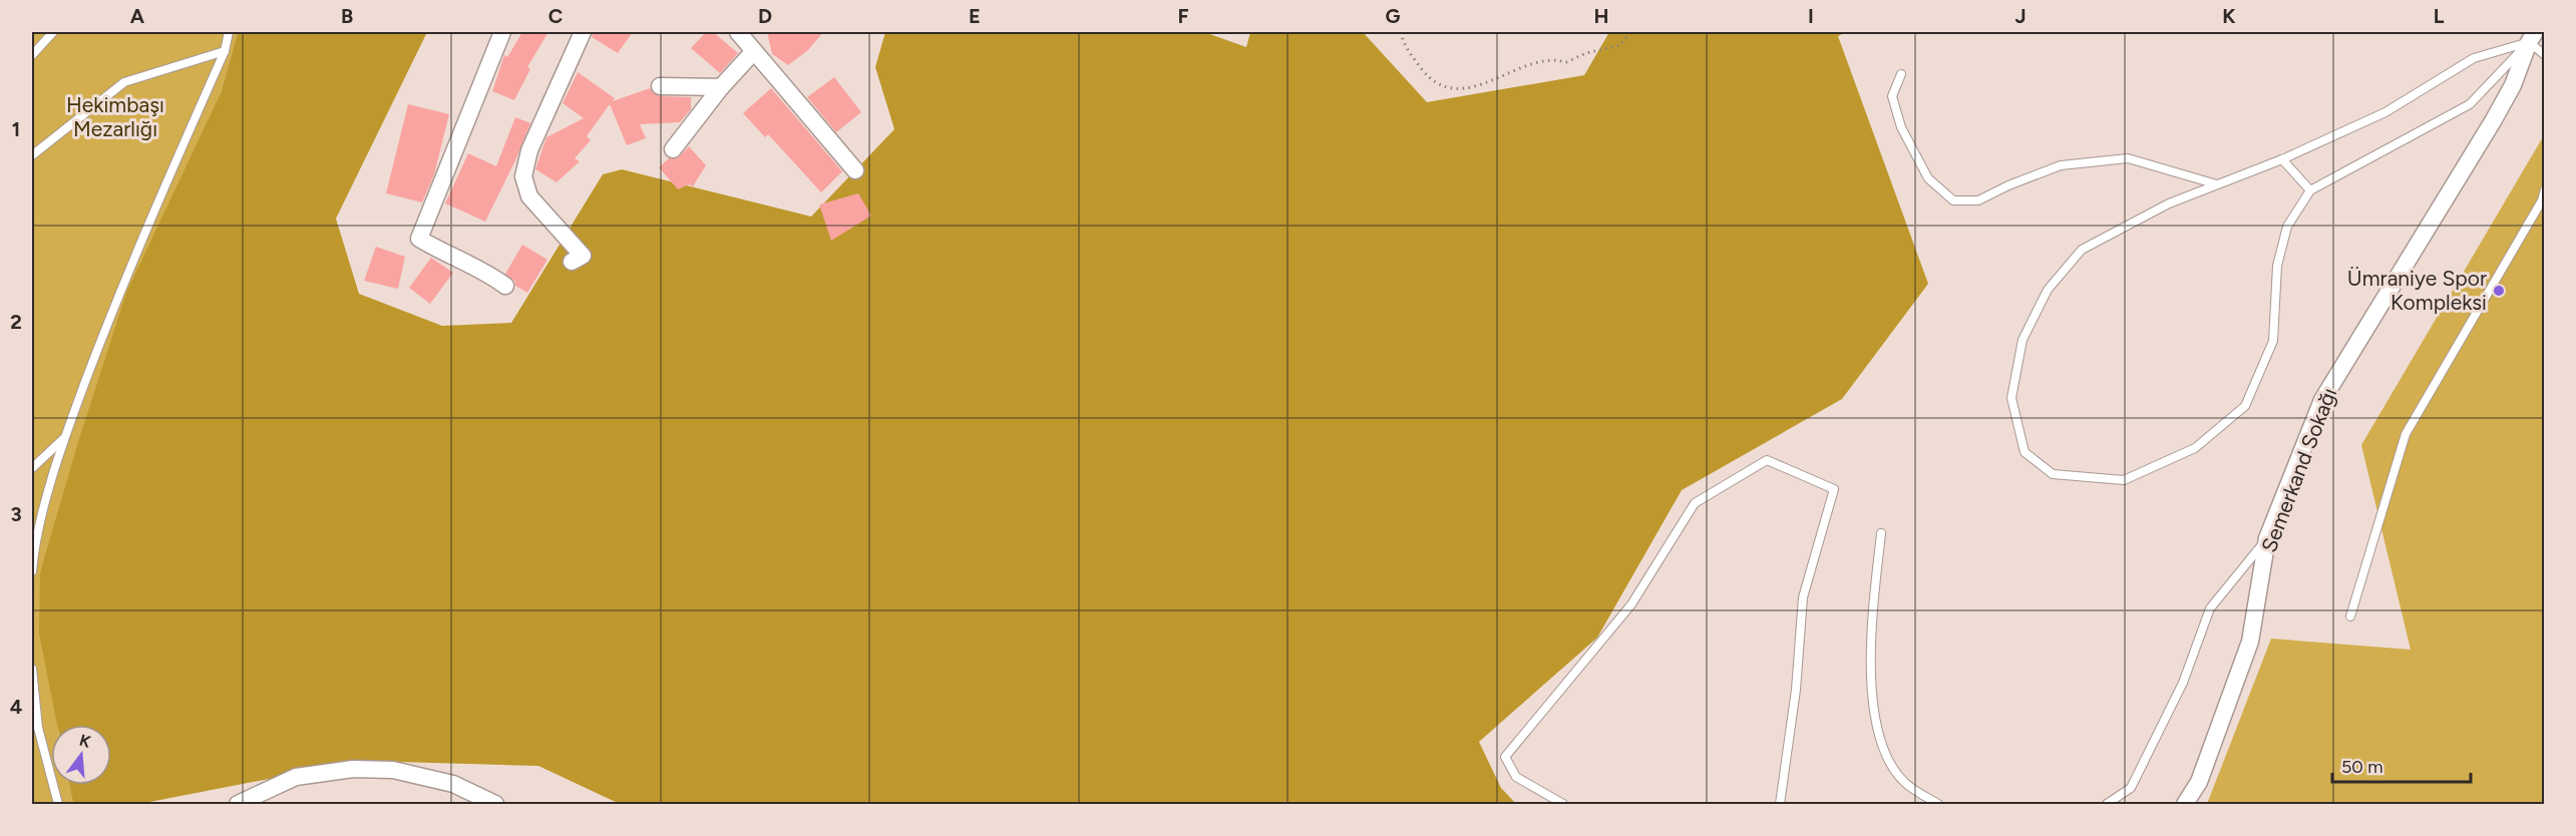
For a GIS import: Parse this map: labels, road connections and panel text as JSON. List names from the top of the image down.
{
  "streets": {
    "street": ["Semerkand Sokağı"]
  },
  "parks": ["Hekimbaşı Mezarlığı"],
  "places": ["Ümraniye Spor Kompleksi"],
  "scale_bar": "50 m",
  "north": "top",
  "grid": {
    "columns": [
      "A",
      "B",
      "C",
      "D",
      "E",
      "F",
      "G",
      "H",
      "I",
      "J",
      "K",
      "L"
    ],
    "rows": [
      "1",
      "2",
      "3",
      "4"
    ]
  }
}
